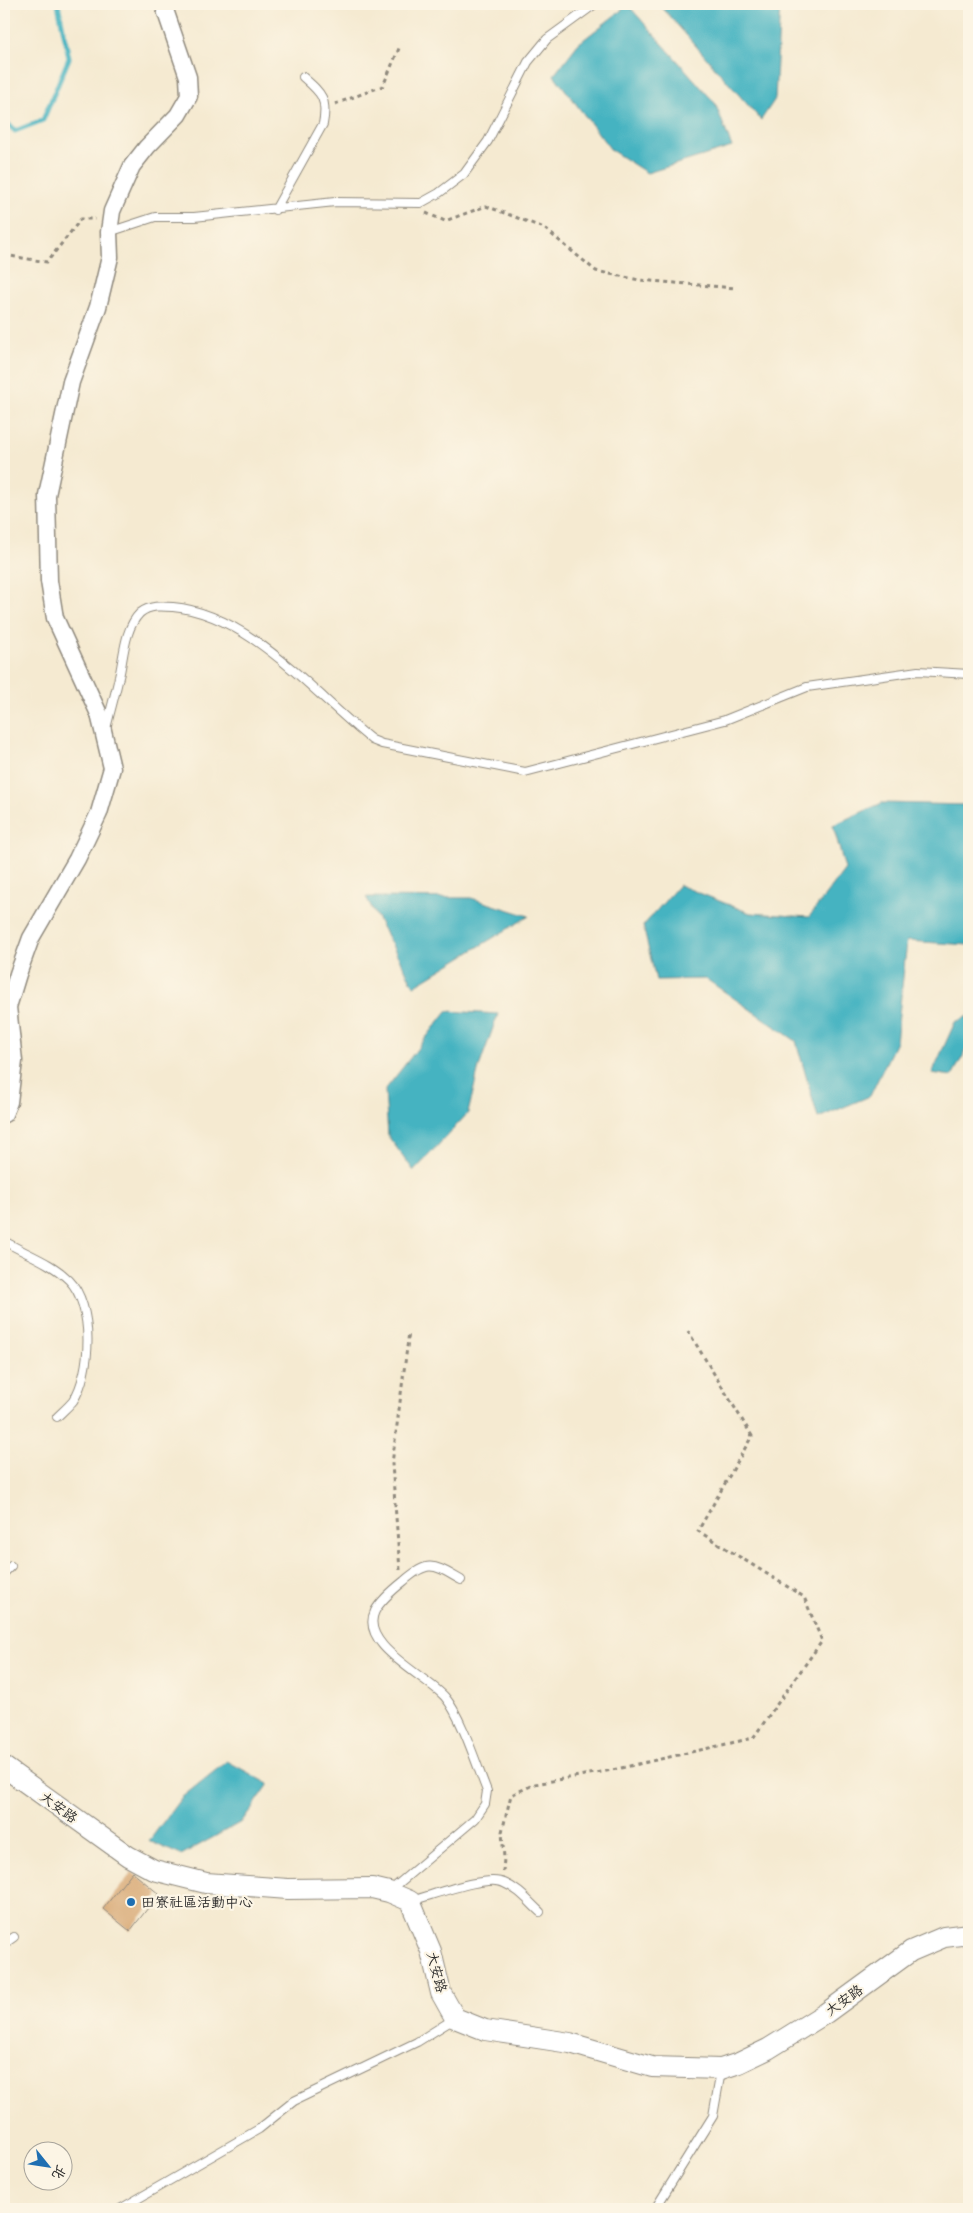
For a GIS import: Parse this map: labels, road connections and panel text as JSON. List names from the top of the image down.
{
  "streets": {
    "street": ["大安路"]
  },
  "places": ["田寮社區活動中心"],
  "north": "bottom right"
}
